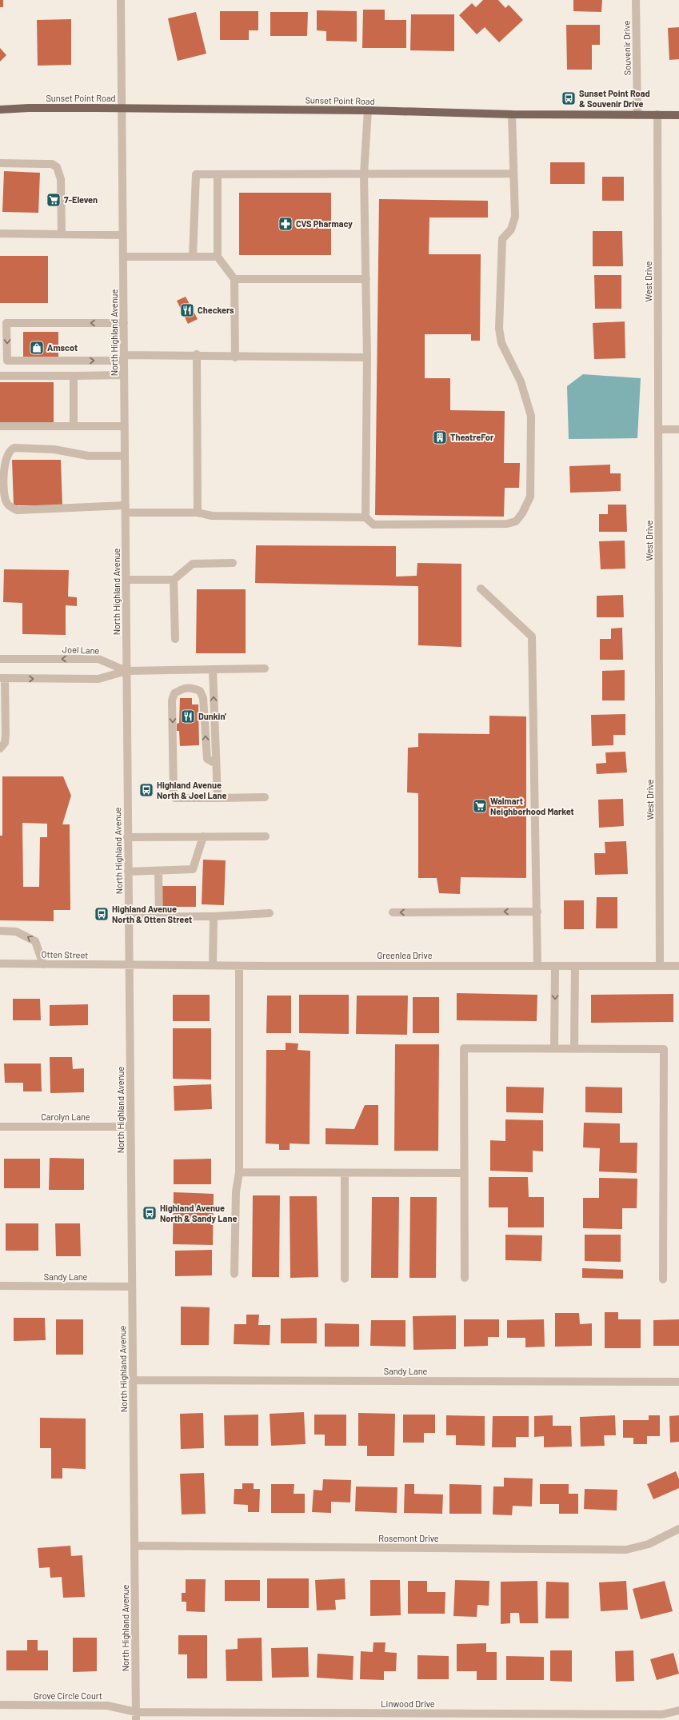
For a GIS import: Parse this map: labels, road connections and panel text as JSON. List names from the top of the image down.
{
  "streets": {
    "main road": ["Sunset Point Road"],
    "street": [
      "Souvenir Drive",
      "West Drive",
      "North Highland Avenue",
      "Joel Lane",
      "Otten Street",
      "Greenlea Drive",
      "Carolyn Lane",
      "Sandy Lane",
      "Rosemont Drive",
      "Grove Circle Court",
      "Linwood Drive"
    ]
  },
  "crossings": [
    ["Souvenir Drive", "Sunset Point Road"],
    ["Sunset Point Road", "West Drive"],
    ["Sunset Point Road", "North Highland Avenue"],
    ["West Drive", "Greenlea Drive"],
    ["North Highland Avenue", "Joel Lane"],
    ["North Highland Avenue", "Otten Street"],
    ["North Highland Avenue", "Greenlea Drive"],
    ["North Highland Avenue", "Carolyn Lane"],
    ["North Highland Avenue", "Sandy Lane"],
    ["North Highland Avenue", "Rosemont Drive"],
    ["North Highland Avenue", "Grove Circle Court"],
    ["North Highland Avenue", "Linwood Drive"],
    ["Otten Street", "Greenlea Drive"],
    ["Grove Circle Court", "Linwood Drive"]
  ],
  "places": {
    "bus stop": [
      "Sunset Point Road & Souvenir Drive",
      "Highland Avenue North & Joel Lane",
      "Highland Avenue North & Otten Street",
      "Highland Avenue North & Sandy Lane"
    ],
    "supermarket": ["7-Eleven", "Walmart Neighborhood Market"],
    "pharmacy": ["CVS Pharmacy"],
    "restaurant": ["Checkers", "Dunkin'"],
    "shop": ["Amscot"],
    "building": ["TheatreFor"]
  }
}
